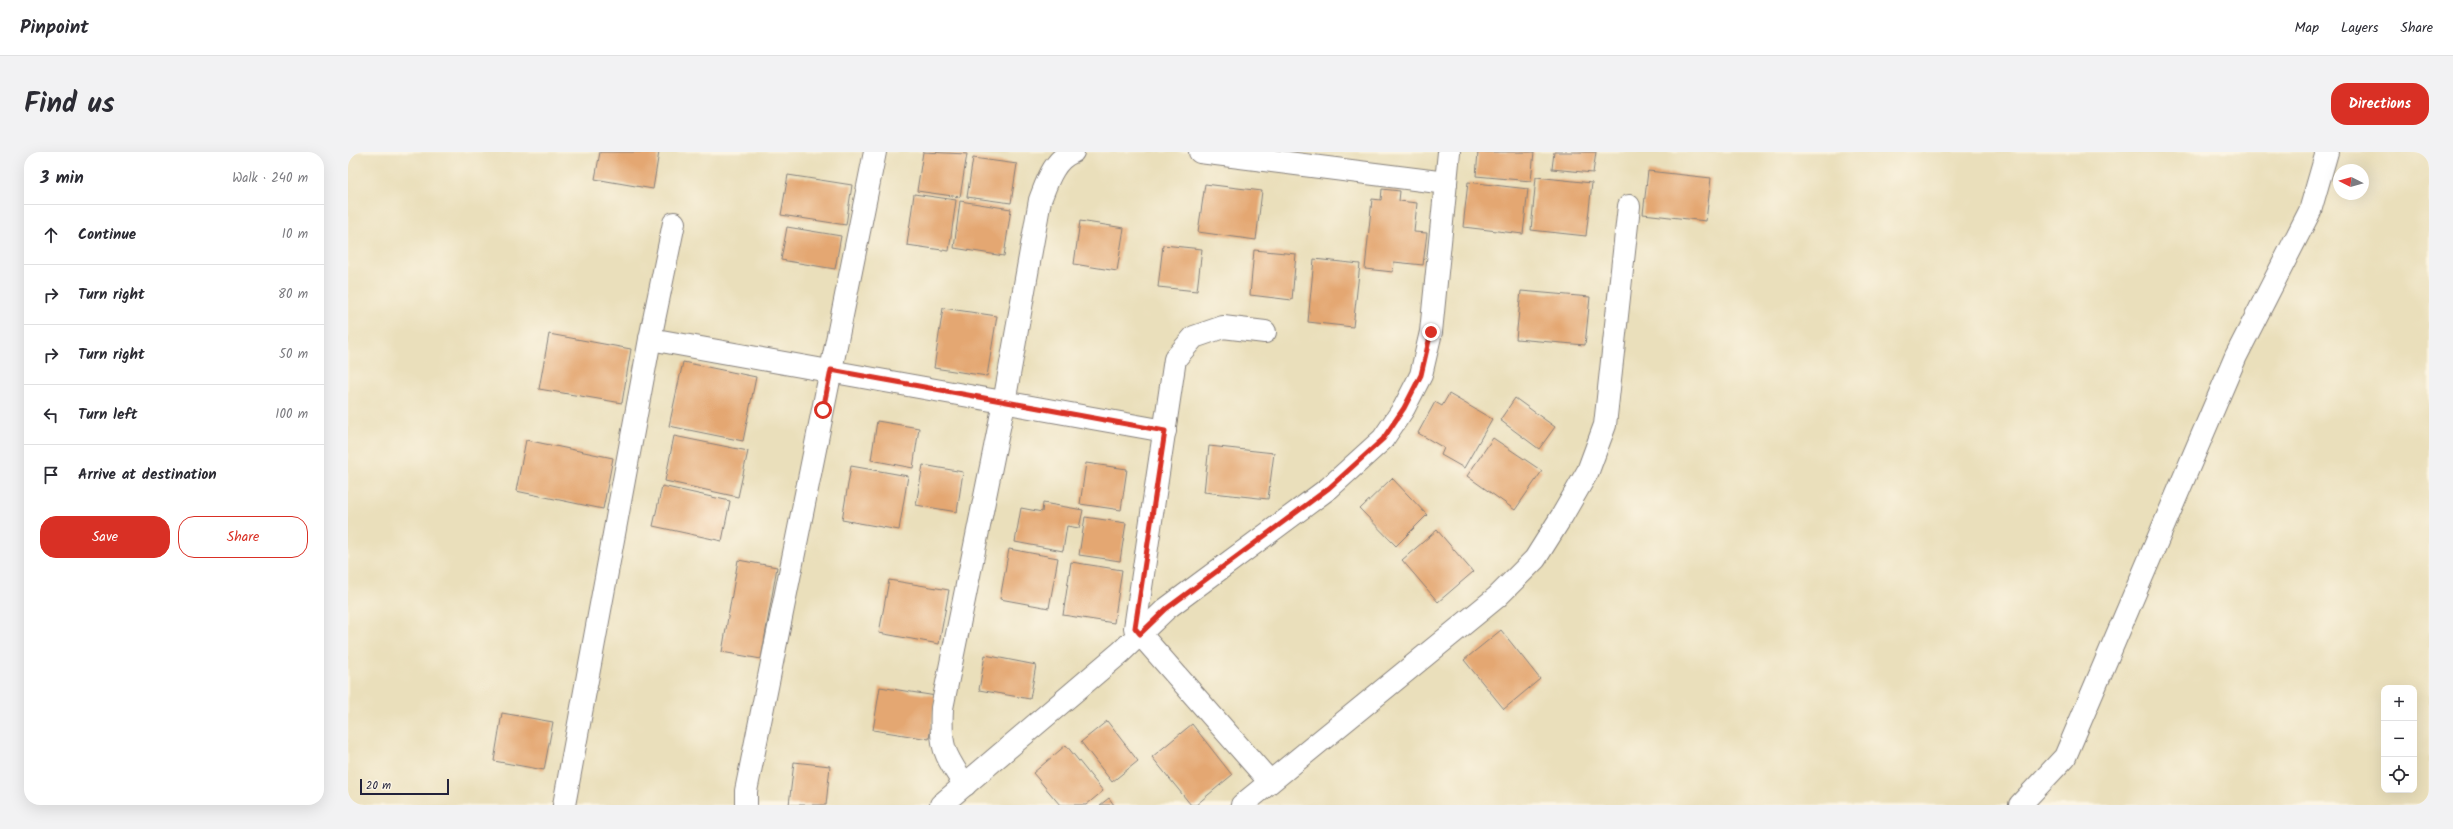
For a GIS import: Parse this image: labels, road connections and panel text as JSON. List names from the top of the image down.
{
  "scale_bar": "20 m",
  "north": "left",
  "page": {
    "header": "Pinpoint",
    "nav": ["Map", "Layers", "Share"],
    "title": "Find us",
    "buttons": [
      "Directions",
      ["Save", "Share"]
    ],
    "heading": ["3 min", "Walk · 240 m"],
    "list": [
      ["Continue", "10 m"],
      ["Turn right", "80 m"],
      ["Turn right", "50 m"],
      ["Turn left", "100 m"],
      "Arrive at destination"
    ],
    "map_buttons": ["+", "−"],
    "scale": "20 m"
  }
}
